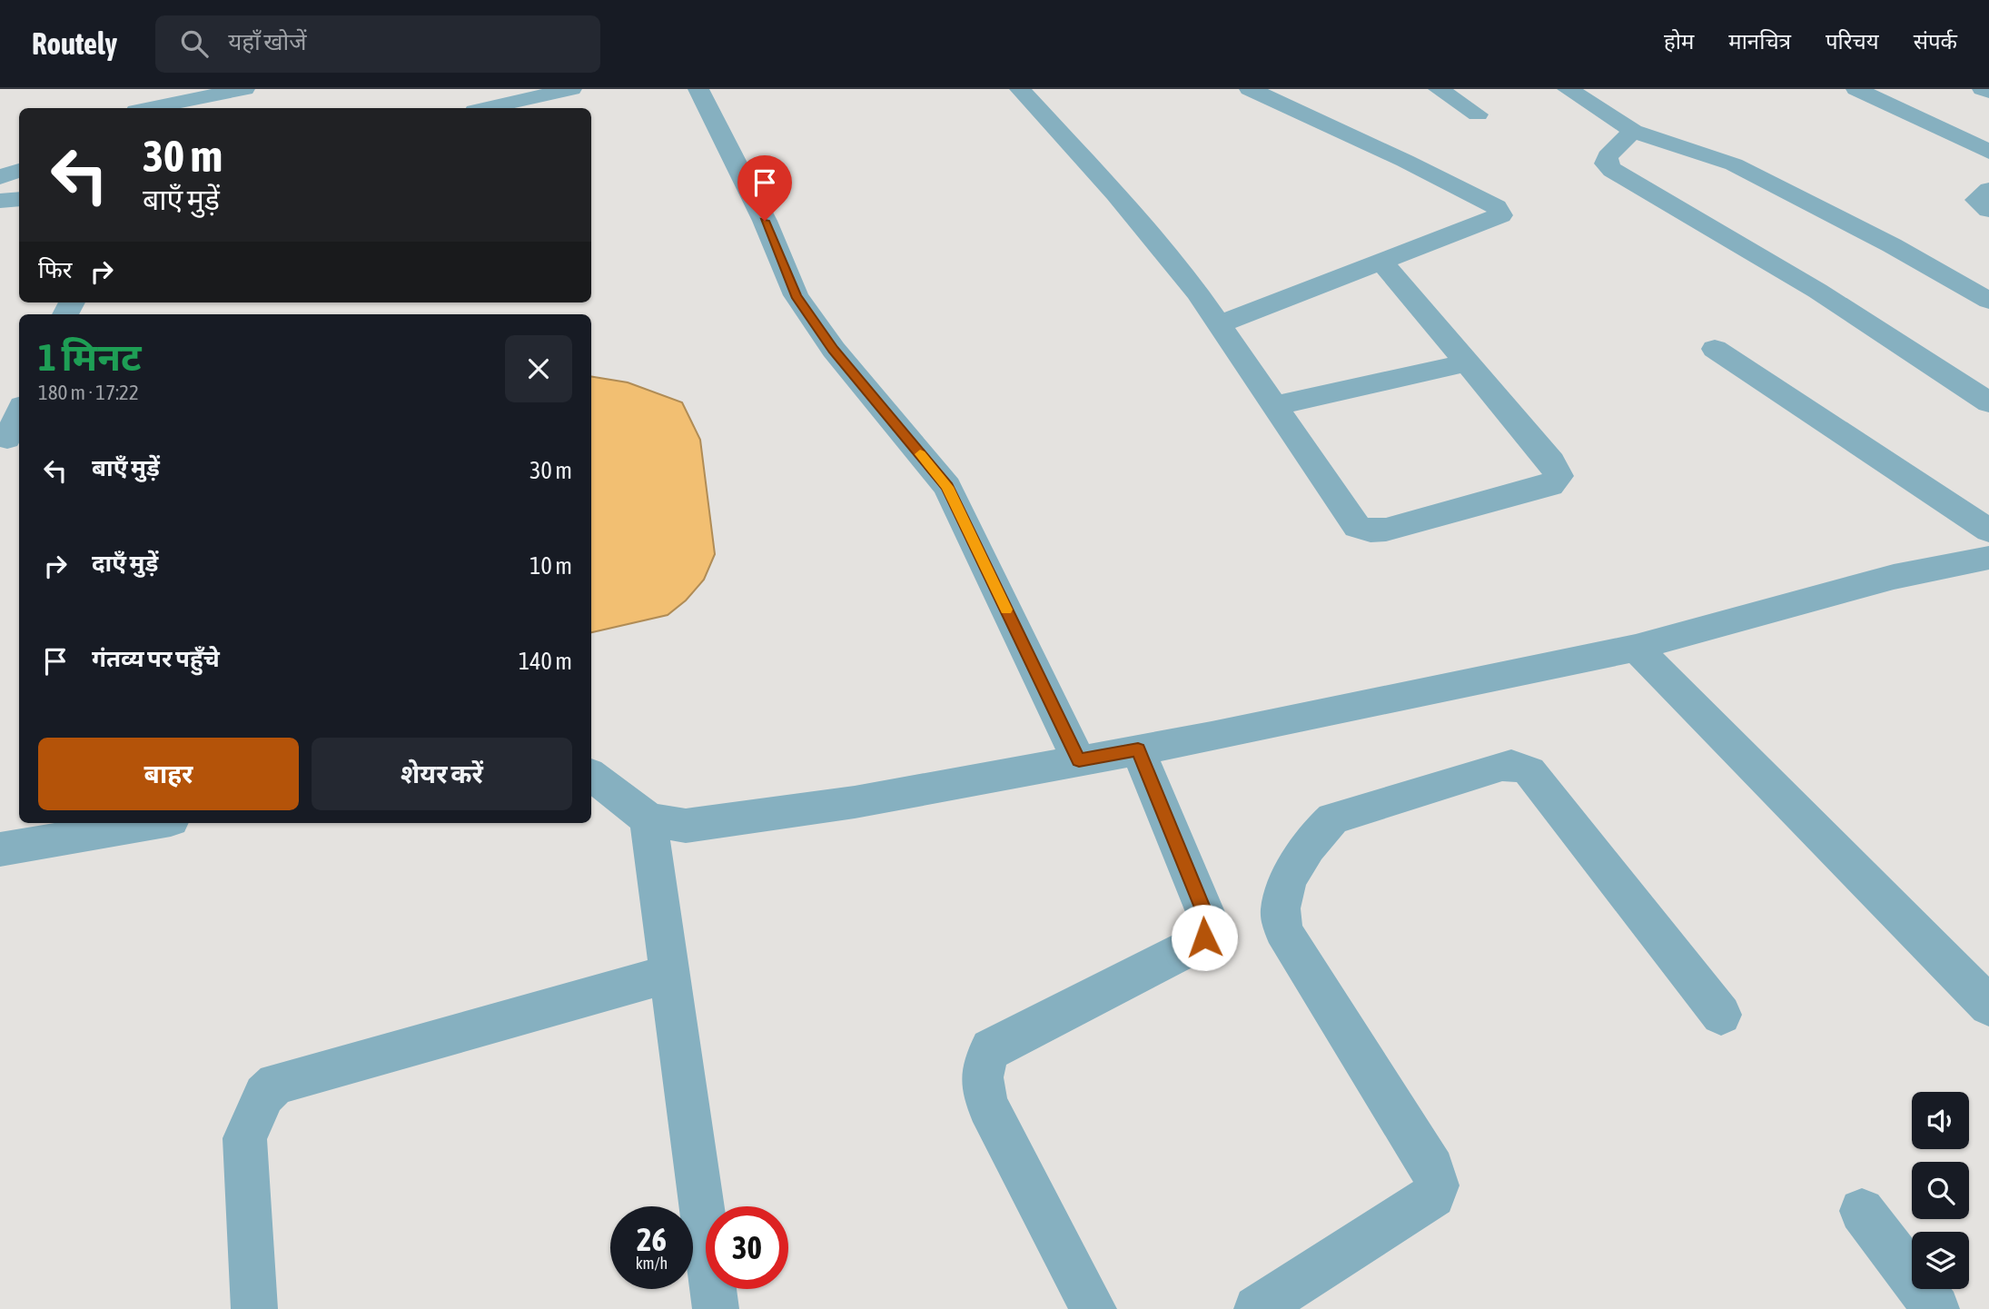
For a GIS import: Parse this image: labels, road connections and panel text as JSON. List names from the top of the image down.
{
  "page": {
    "header": "Routely",
    "search": "यहाँ खोजें",
    "nav": [
      "होम",
      "मानचित्र",
      "परिचय",
      "संपर्क"
    ],
    "turn": ["30 m", "बाएँ मुड़ें"],
    "then": "फिर",
    "heading": ["1 मिनट", "180 m · 17:22"],
    "list": [
      {
        "name": "बाएँ मुड़ें",
        "value": "30 m"
      },
      {
        "name": "दाएँ मुड़ें",
        "value": "10 m"
      },
      {
        "name": "गंतव्य पर पहुँचे",
        "value": "140 m"
      }
    ],
    "buttons": ["बाहर", "शेयर करें"],
    "speed": "26 km/h",
    "limit": "30"
  }
}
